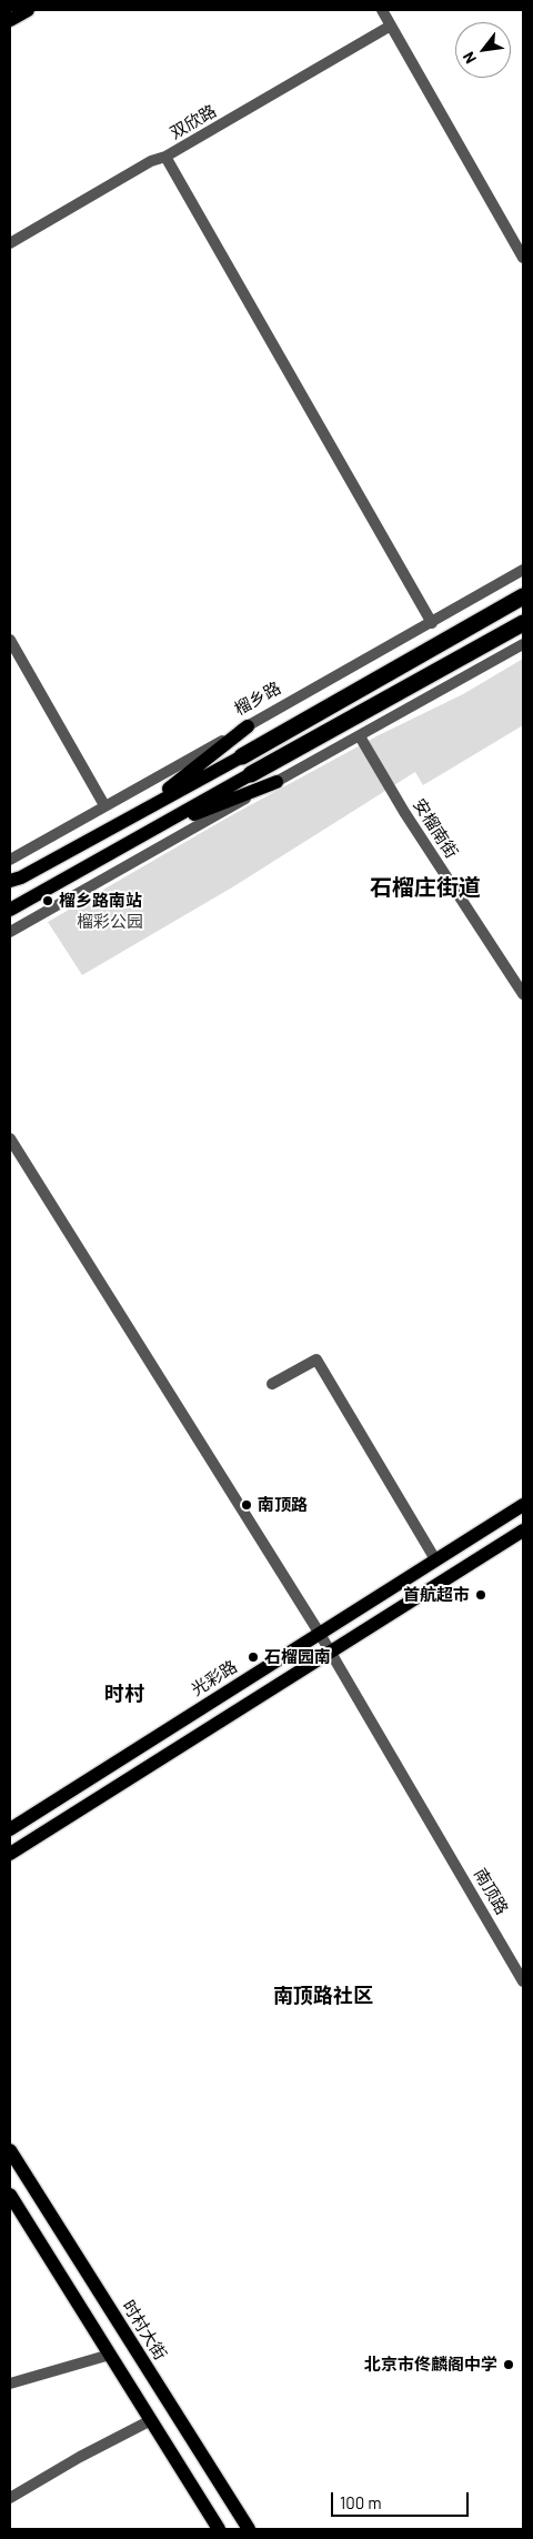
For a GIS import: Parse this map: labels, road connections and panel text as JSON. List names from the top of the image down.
{
  "streets": {
    "main road": ["光彩路", "时村大街"],
    "street": [
      "双欣路",
      "榴乡路",
      "安榴南街",
      "南顶路"
    ]
  },
  "crossings": [
    ["光彩路", "南顶路"]
  ],
  "districts": ["石榴庄街道", "时村", "南顶路社区"],
  "parks": ["榴彩公园"],
  "places": [
    "榴乡路南站",
    "南顶路",
    "首航超市",
    "石榴园南",
    "北京市佟麟阁中学"
  ],
  "scale_bar": "100 m",
  "north": "bottom left"
}
